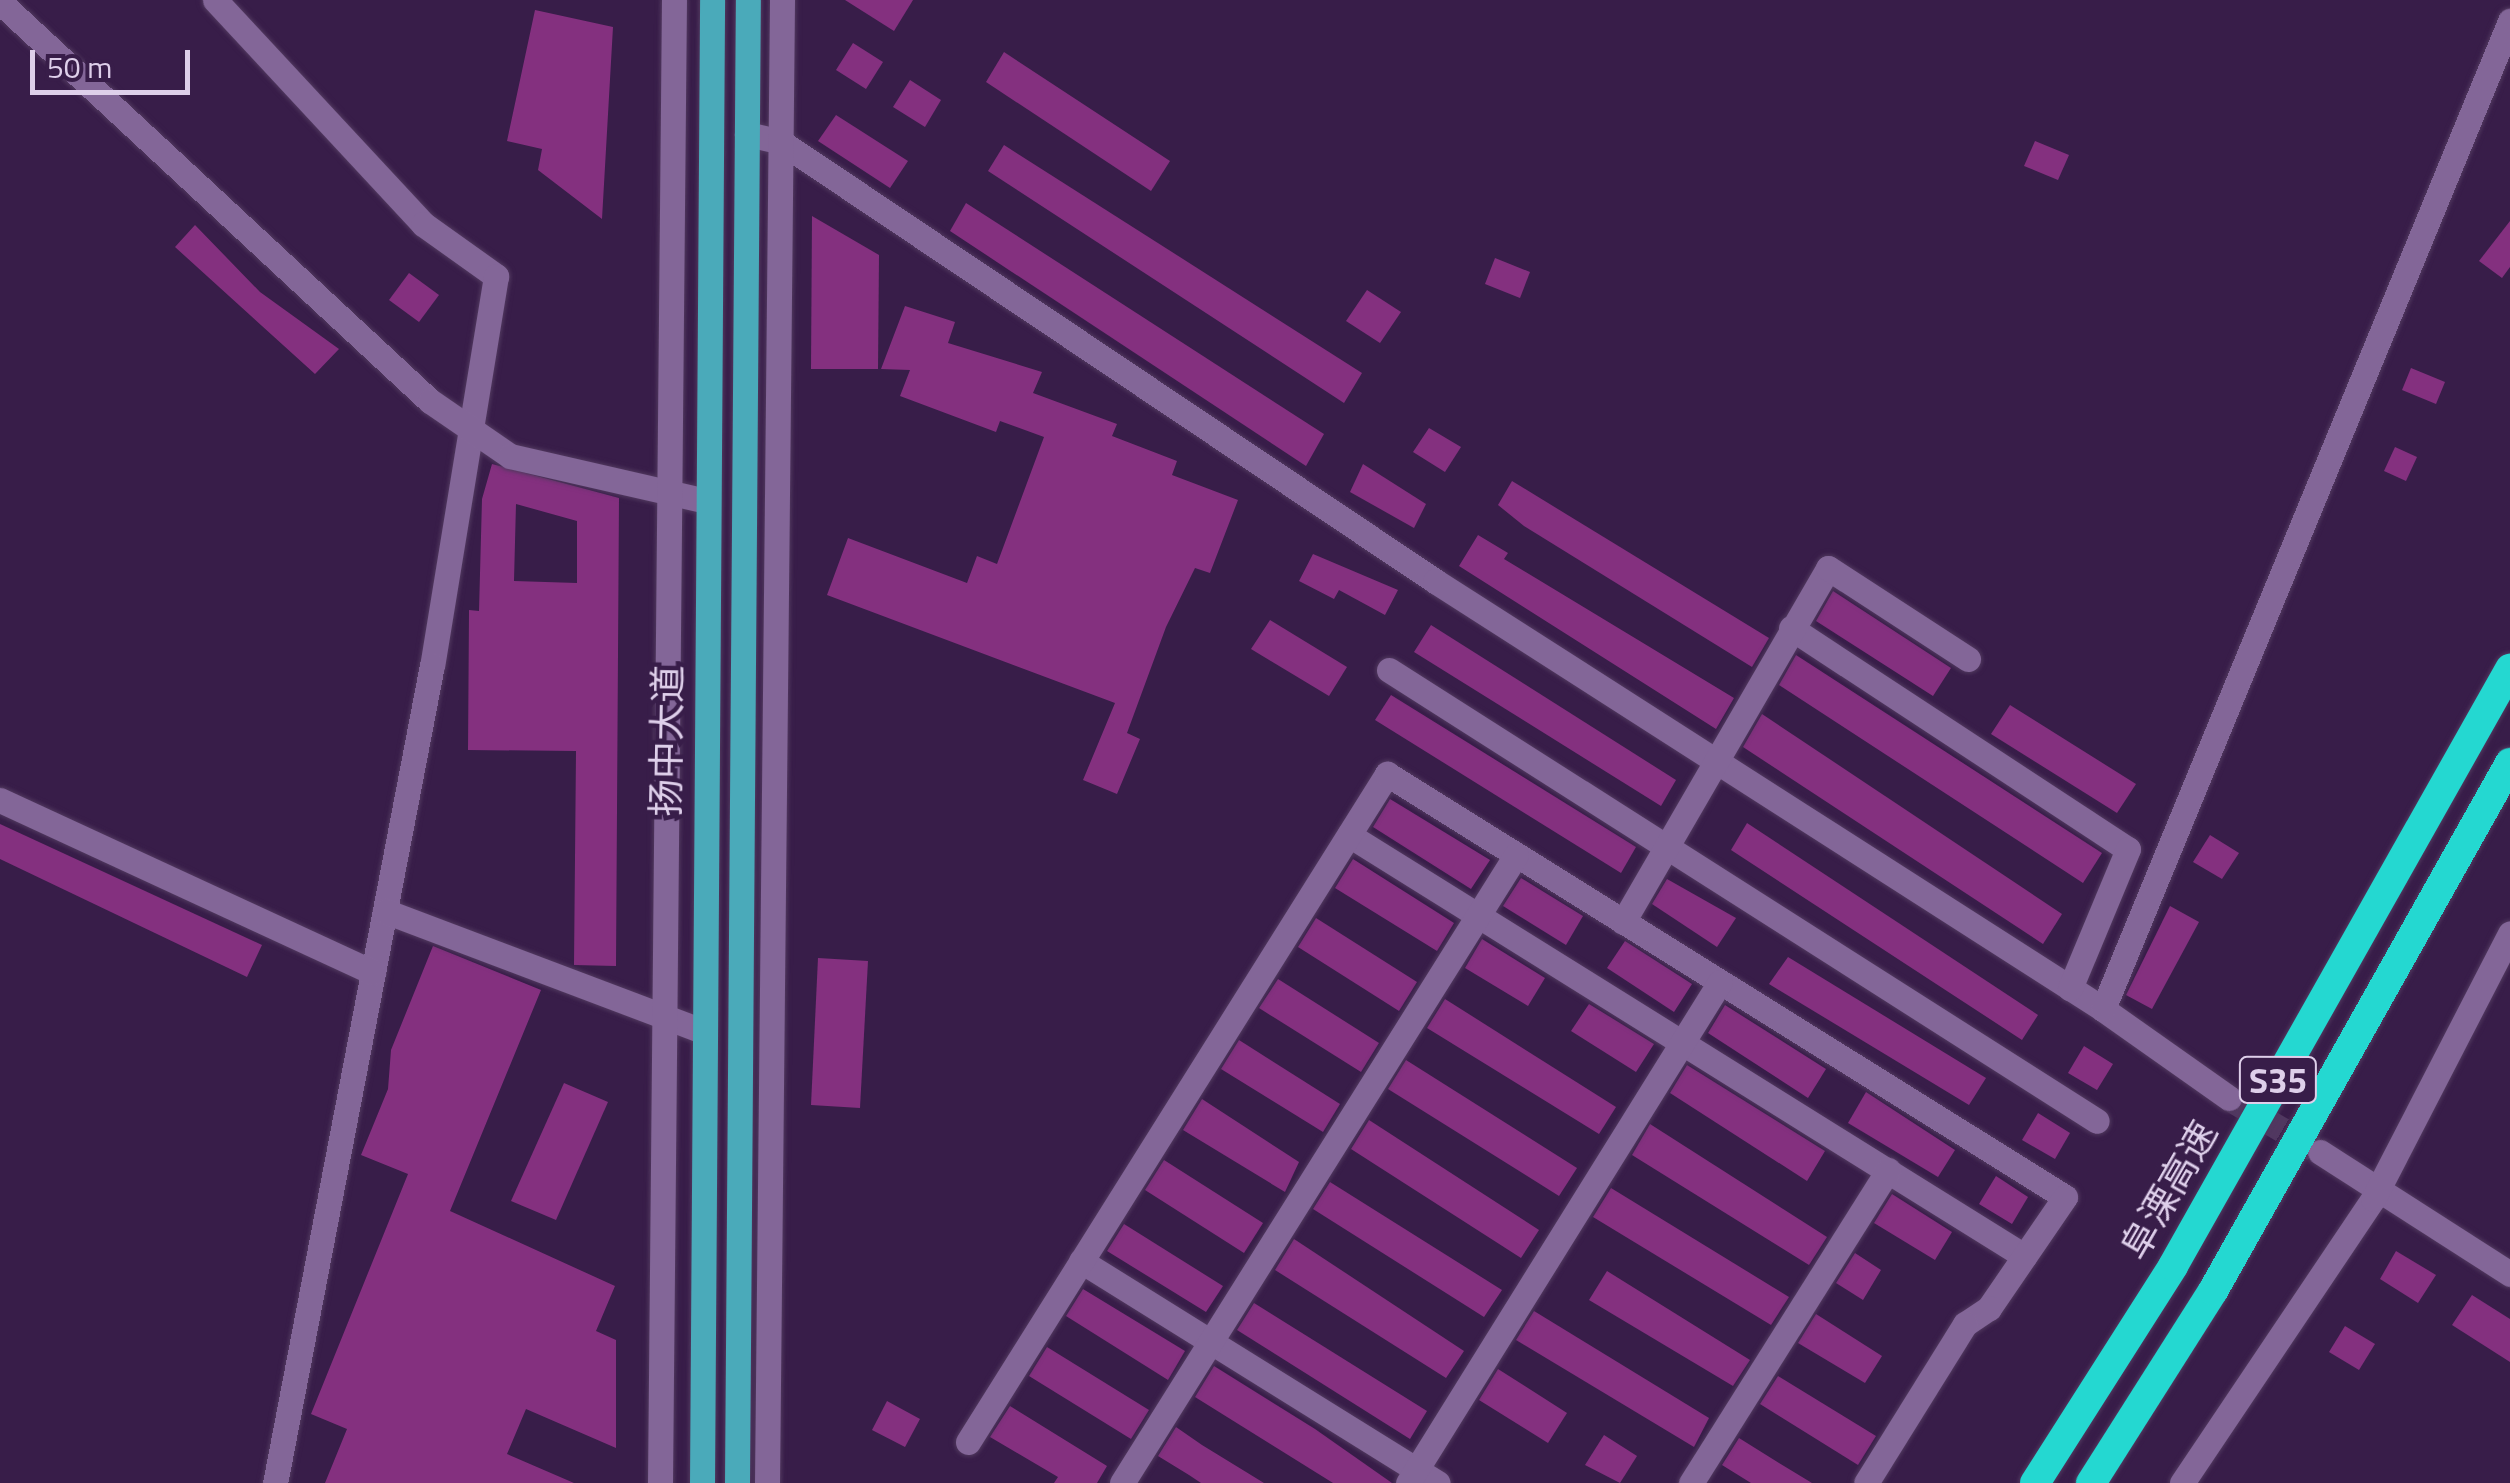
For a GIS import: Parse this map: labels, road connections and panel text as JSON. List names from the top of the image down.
{
  "streets": {
    "highway": ["S35", "阜溧高速"],
    "main road": ["扬中大道"]
  },
  "scale_bar": "50 m"
}
